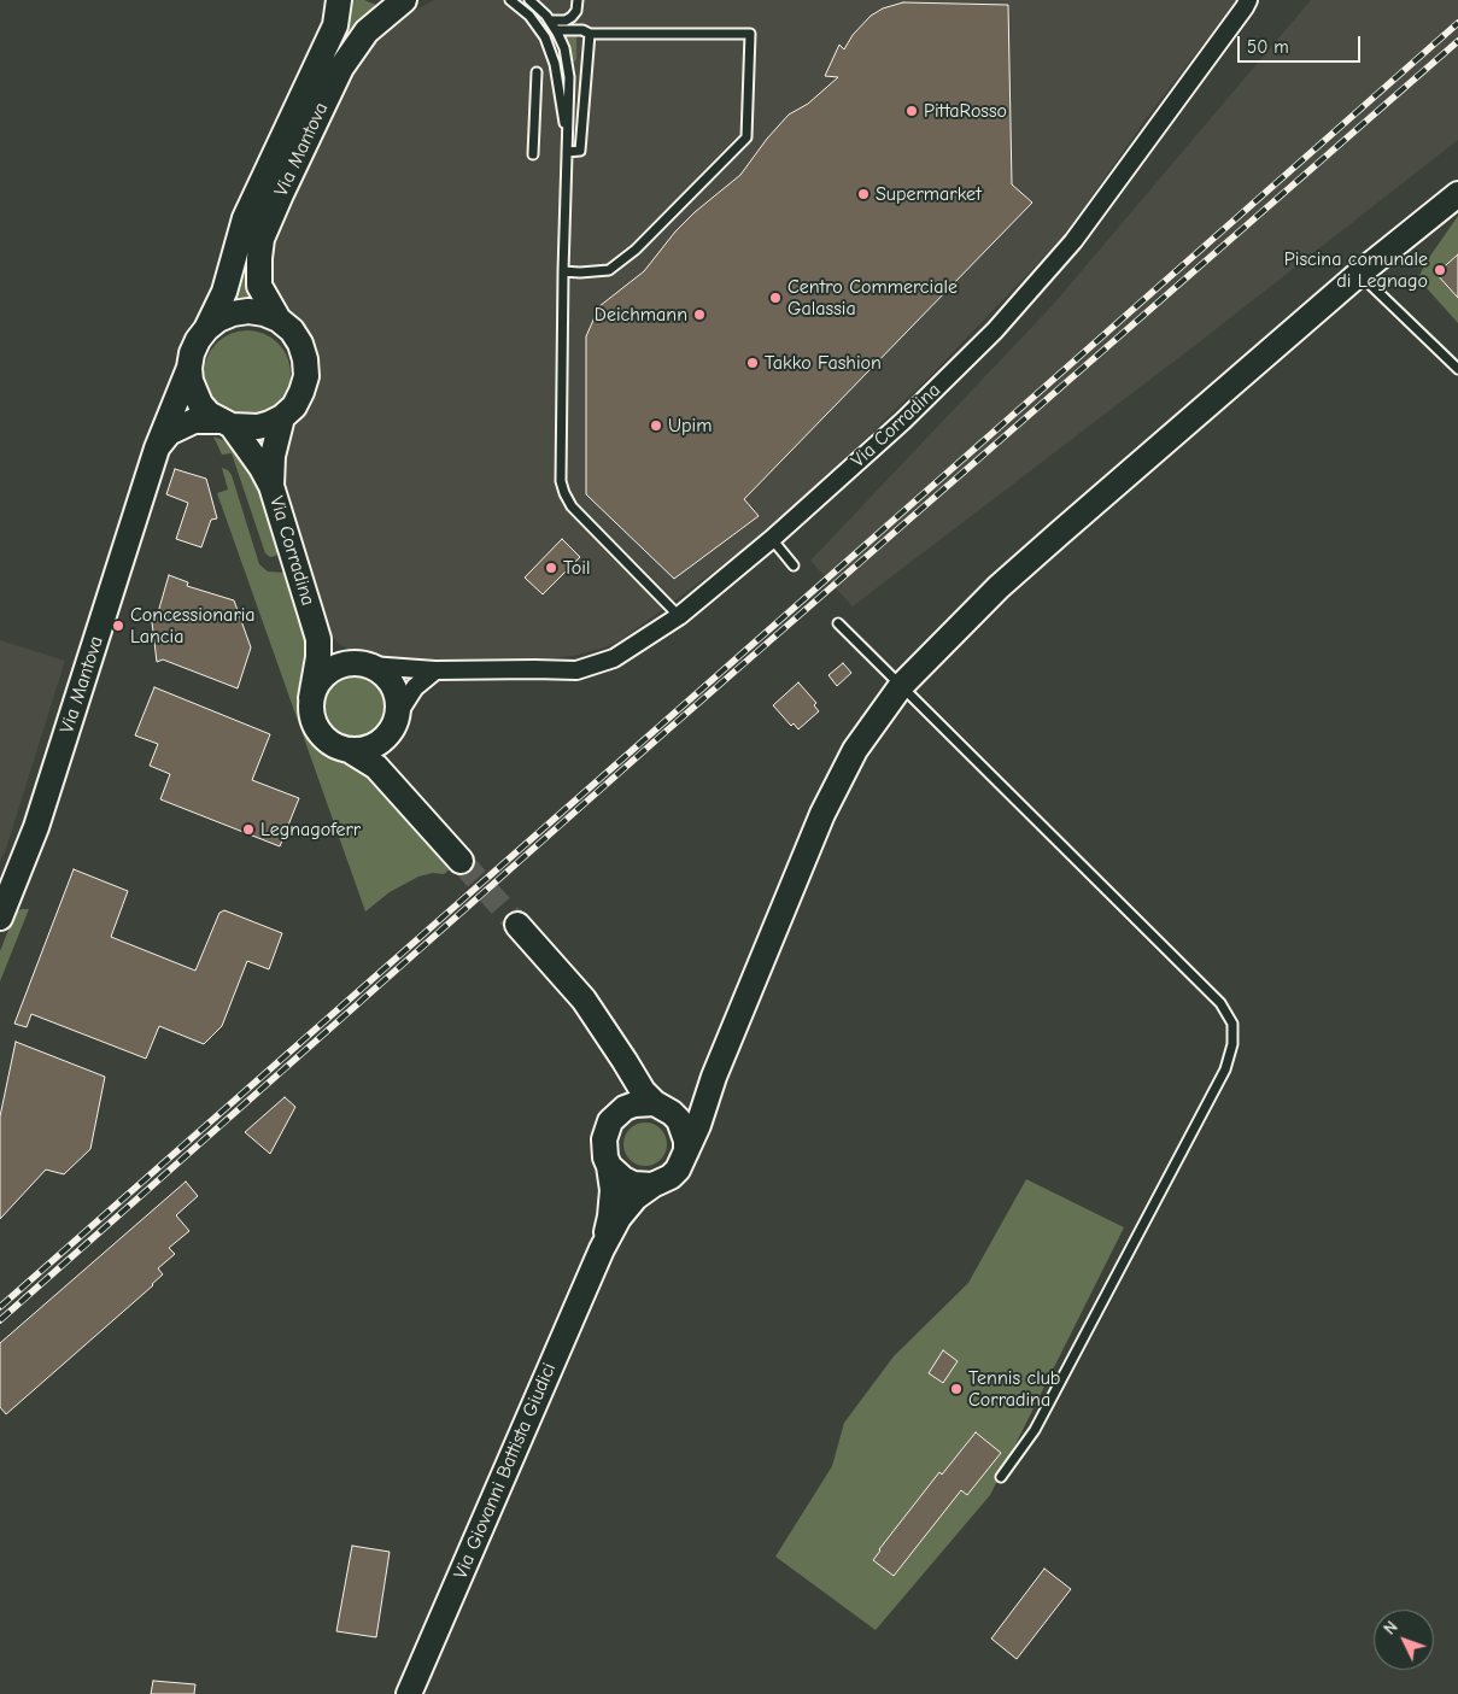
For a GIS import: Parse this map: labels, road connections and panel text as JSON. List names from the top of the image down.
{
  "streets": {
    "main road": ["Via Mantova", "Via Corradina", "Via Giovanni Battista Giudici"]
  },
  "crossings": [
    ["Via Mantova", "Via Corradina"]
  ],
  "places": [
    "PittaRosso",
    "Supermarket",
    "Piscina comunale di Legnago",
    "Centro Commerciale Galassia",
    "Deichmann",
    "Takko Fashion",
    "Upim",
    "Toil",
    "Concessionaria Lancia",
    "Legnagoferr",
    "Tennis club Corradina"
  ],
  "scale_bar": "50 m",
  "north": "top left"
}
